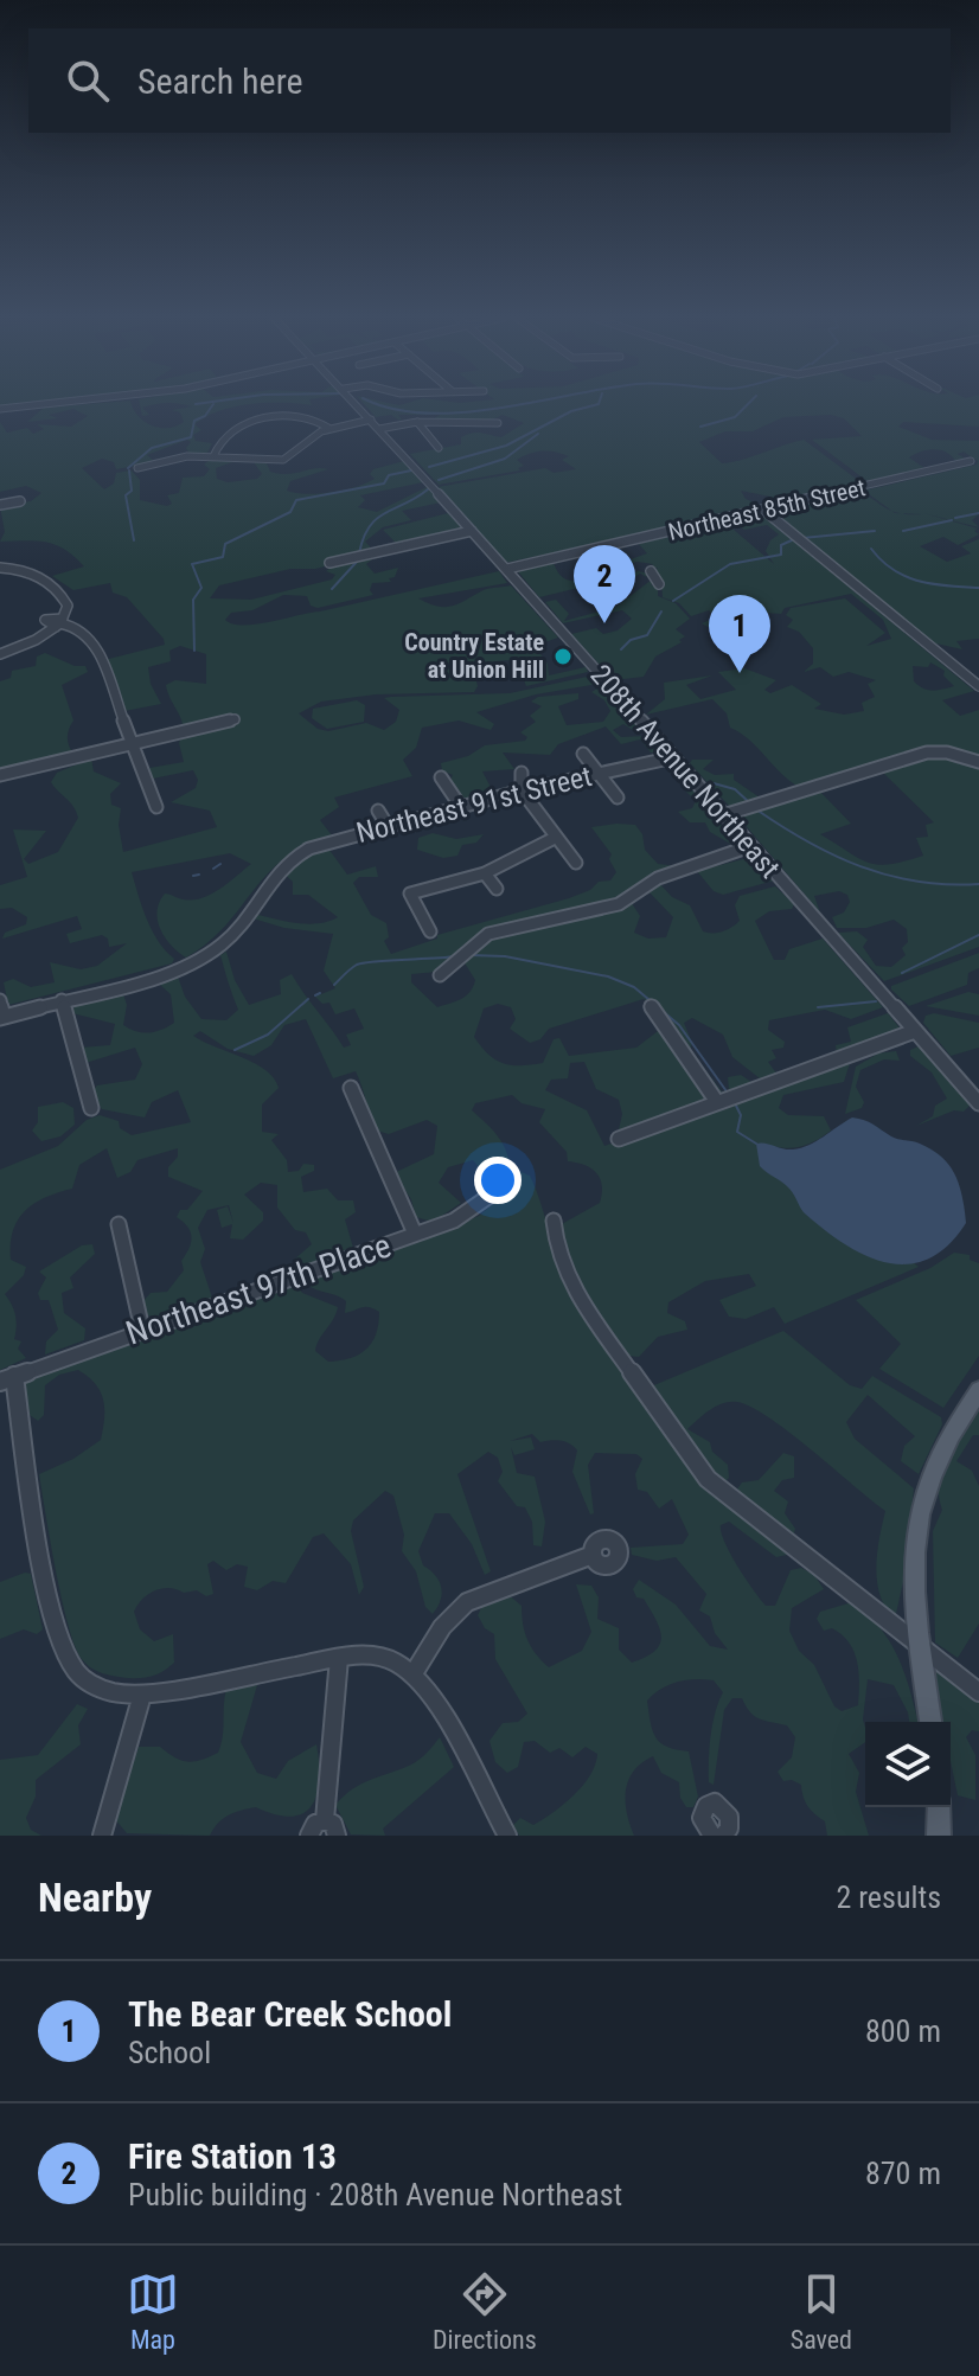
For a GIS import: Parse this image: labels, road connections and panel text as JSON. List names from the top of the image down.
{
  "streets": {
    "street": [
      "Northeast 85th Street",
      "208th Avenue Northeast",
      "Northeast 91st Street",
      "Northeast 97th Place"
    ]
  },
  "crossings": [
    ["Northeast 85th Street", "208th Avenue Northeast"],
    ["208th Avenue Northeast", "Northeast 91st Street"]
  ],
  "places": ["Country Estate at Union Hill"],
  "page": {
    "search": "Search here",
    "pins": ["2", "1"],
    "heading": ["Nearby", "2 results"],
    "list": [
      {
        "mark": "1",
        "name": "The Bear Creek School",
        "note": "School",
        "value": "800 m"
      },
      {
        "mark": "2",
        "name": "Fire Station 13",
        "note": "Public building · 208th Avenue Northeast",
        "value": "870 m"
      }
    ],
    "nav": ["Map", "Directions", "Saved"]
  }
}
